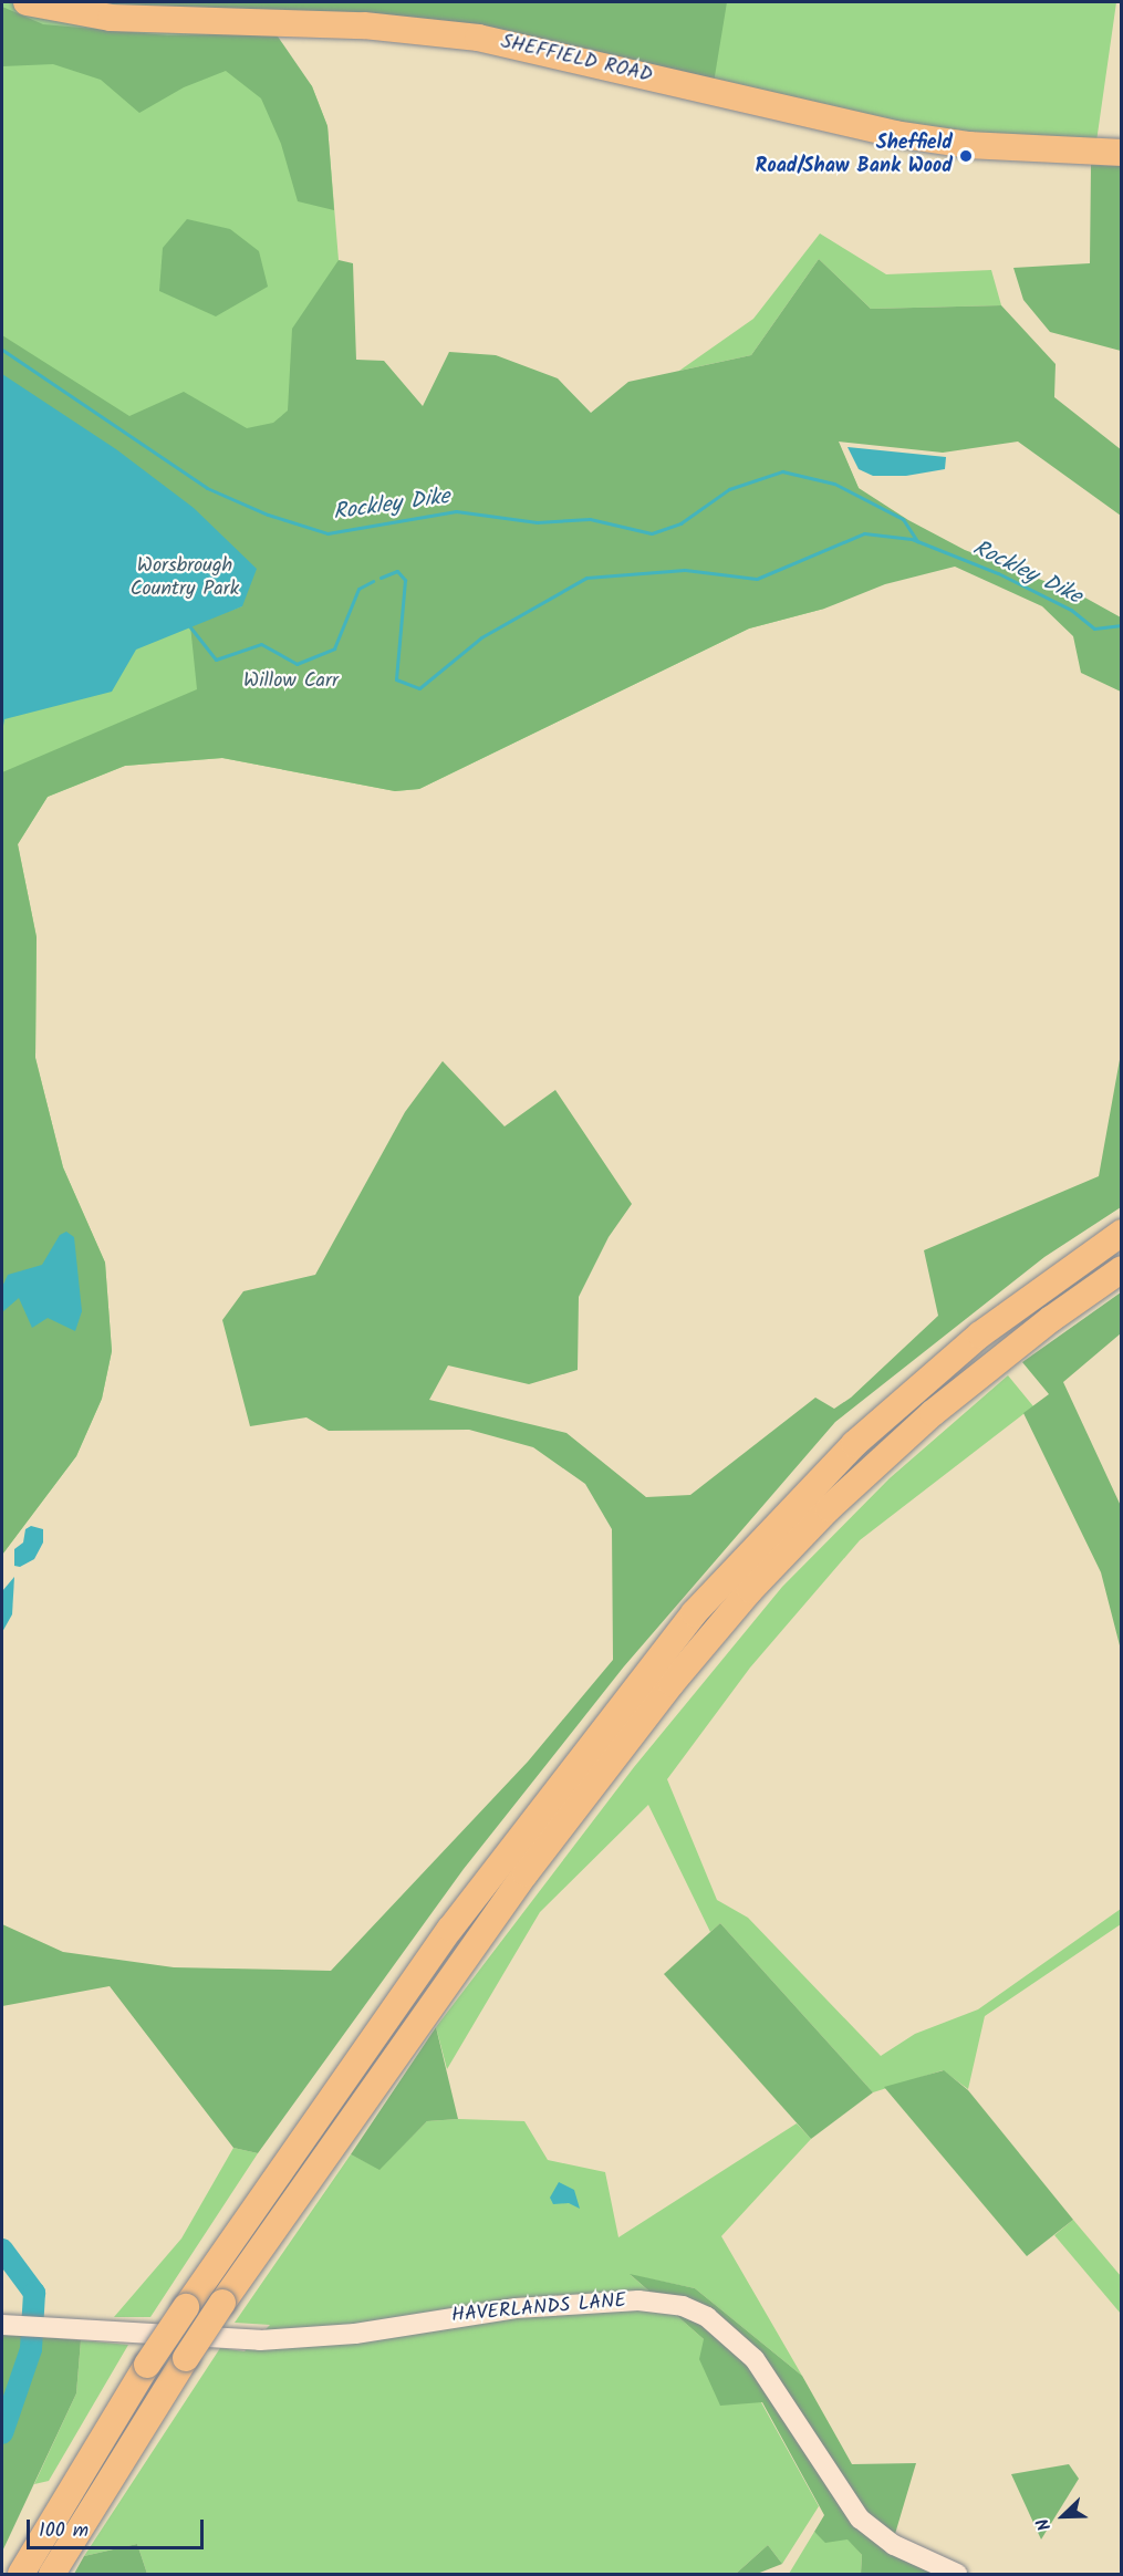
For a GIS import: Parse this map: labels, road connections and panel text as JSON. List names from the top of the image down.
{
  "streets": {
    "highway": ["SHEFFIELD ROAD"],
    "street": ["HAVERLANDS LANE"]
  },
  "water": ["Rockley Dike"],
  "parks": ["Worsbrough Country Park", "Willow Carr"],
  "places": ["Sheffield Road/Shaw Bank Wood"],
  "scale_bar": "100 m",
  "north": "bottom left"
}
